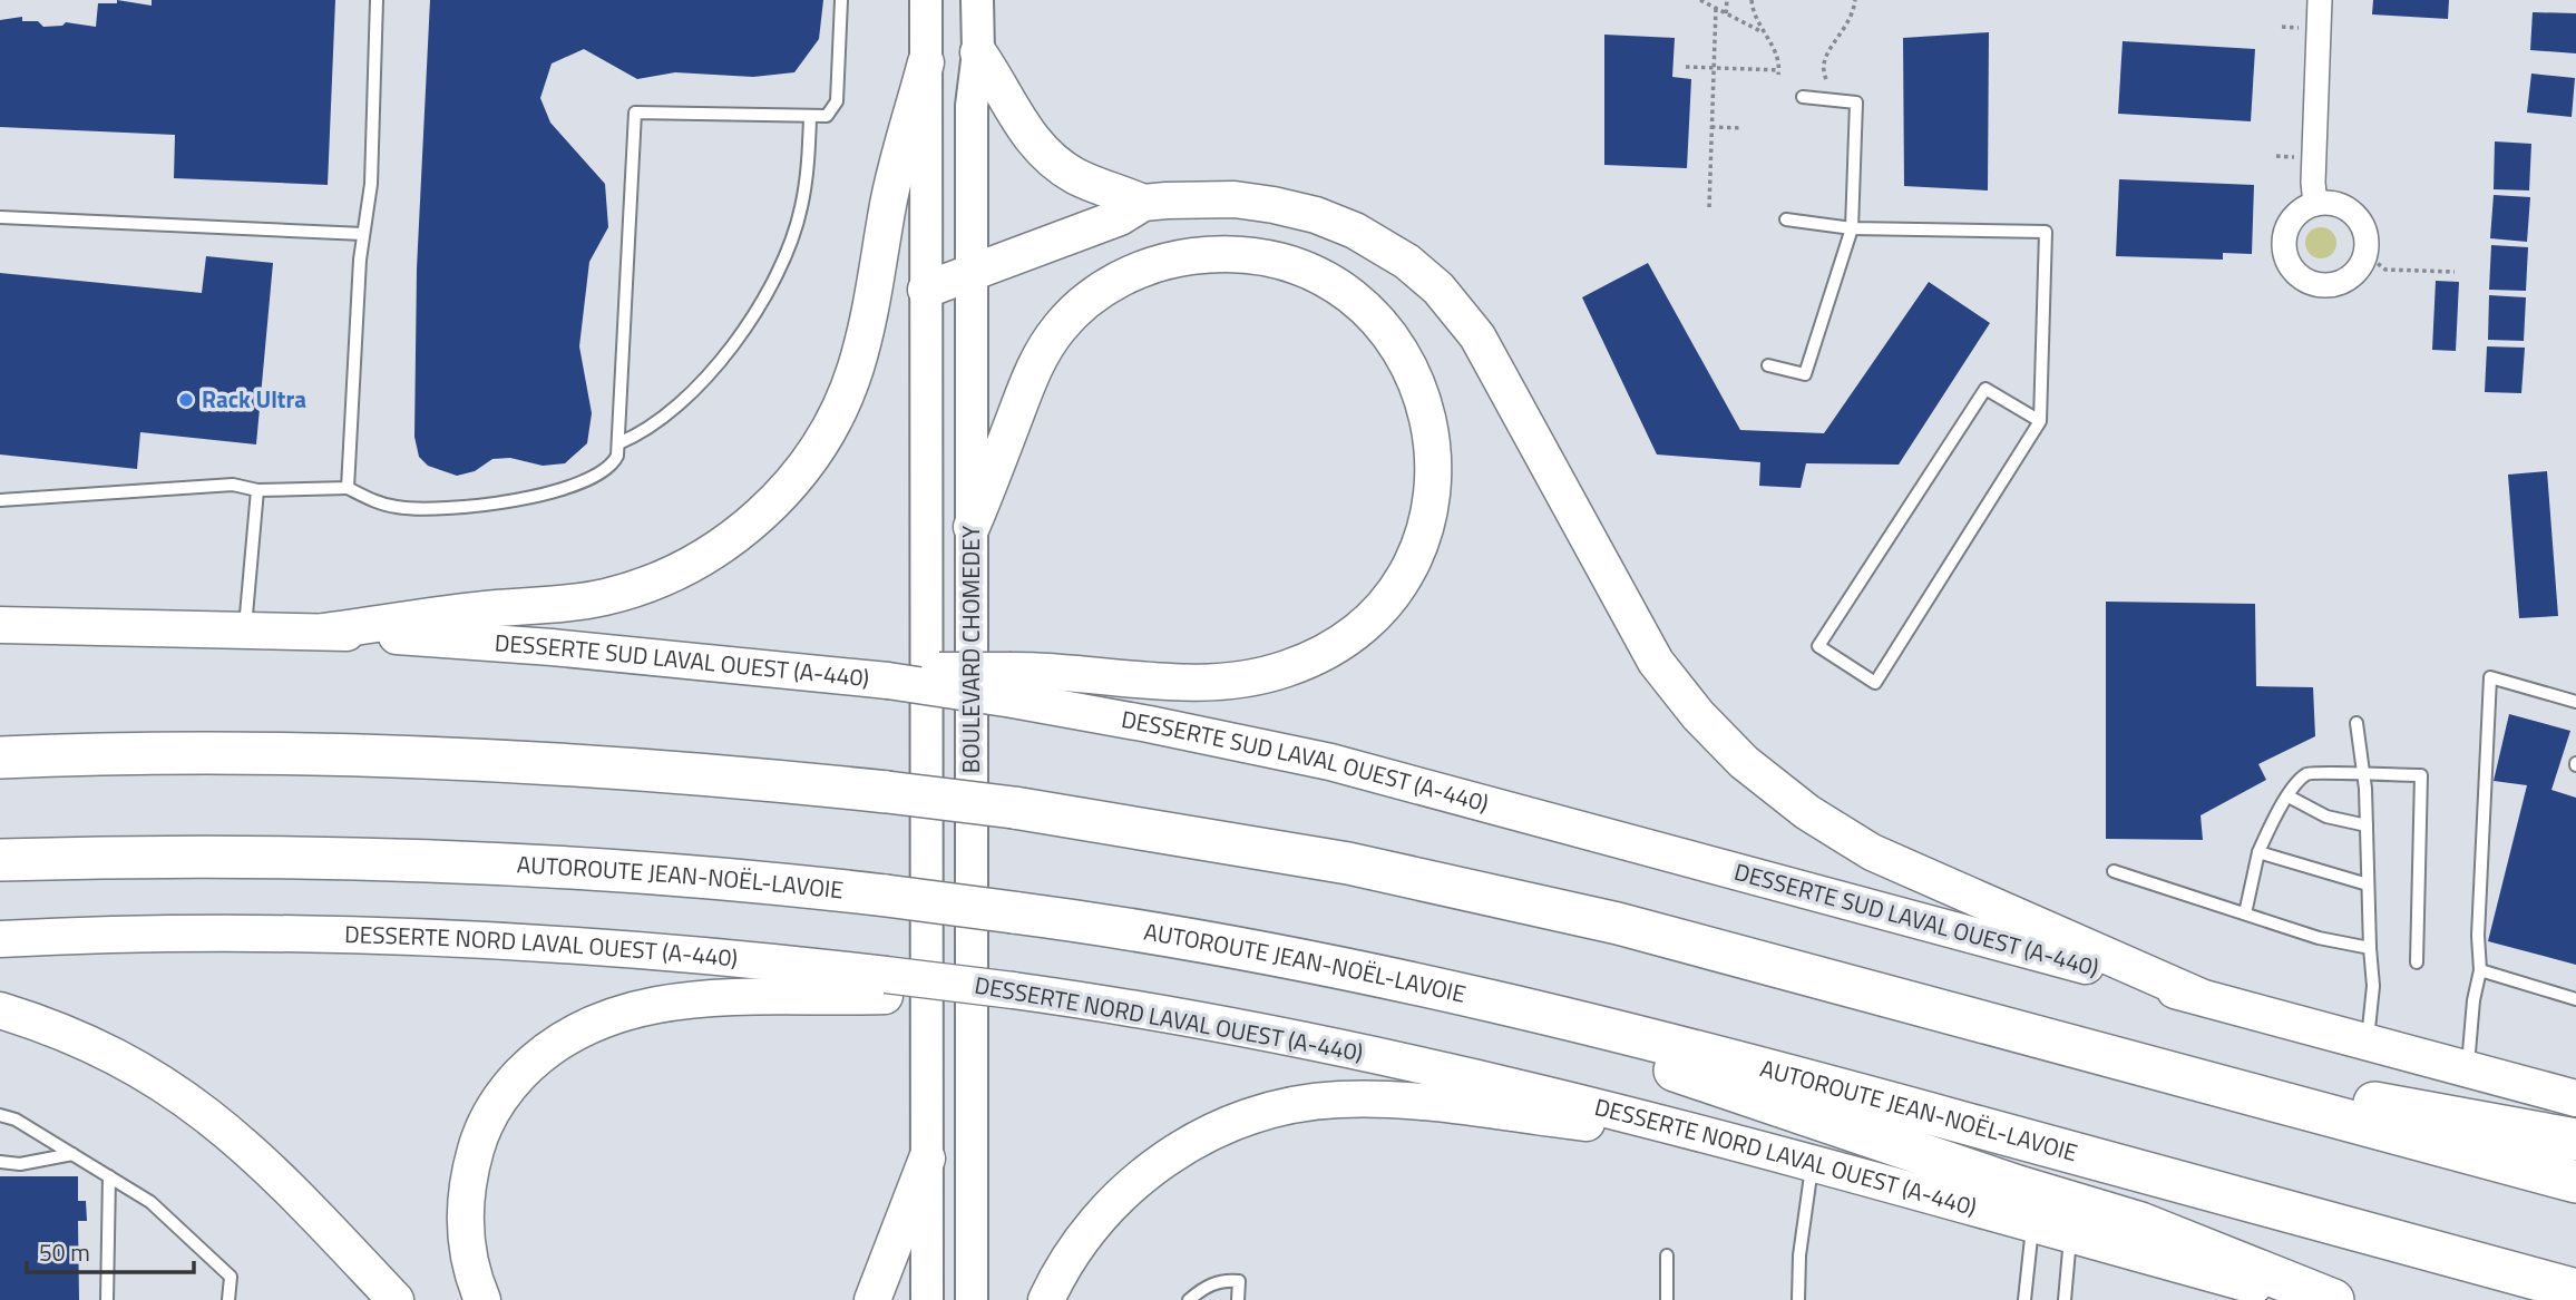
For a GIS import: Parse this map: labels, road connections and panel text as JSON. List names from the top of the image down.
{
  "streets": {
    "highway": ["AUTOROUTE JEAN-NOËL-LAVOIE"],
    "main road": ["DESSERTE SUD LAVAL OUEST (A-440)", "DESSERTE NORD LAVAL OUEST (A-440)"],
    "street": ["BOULEVARD CHOMEDEY"]
  },
  "places": ["Rack Ultra"],
  "scale_bar": "50 m"
}
